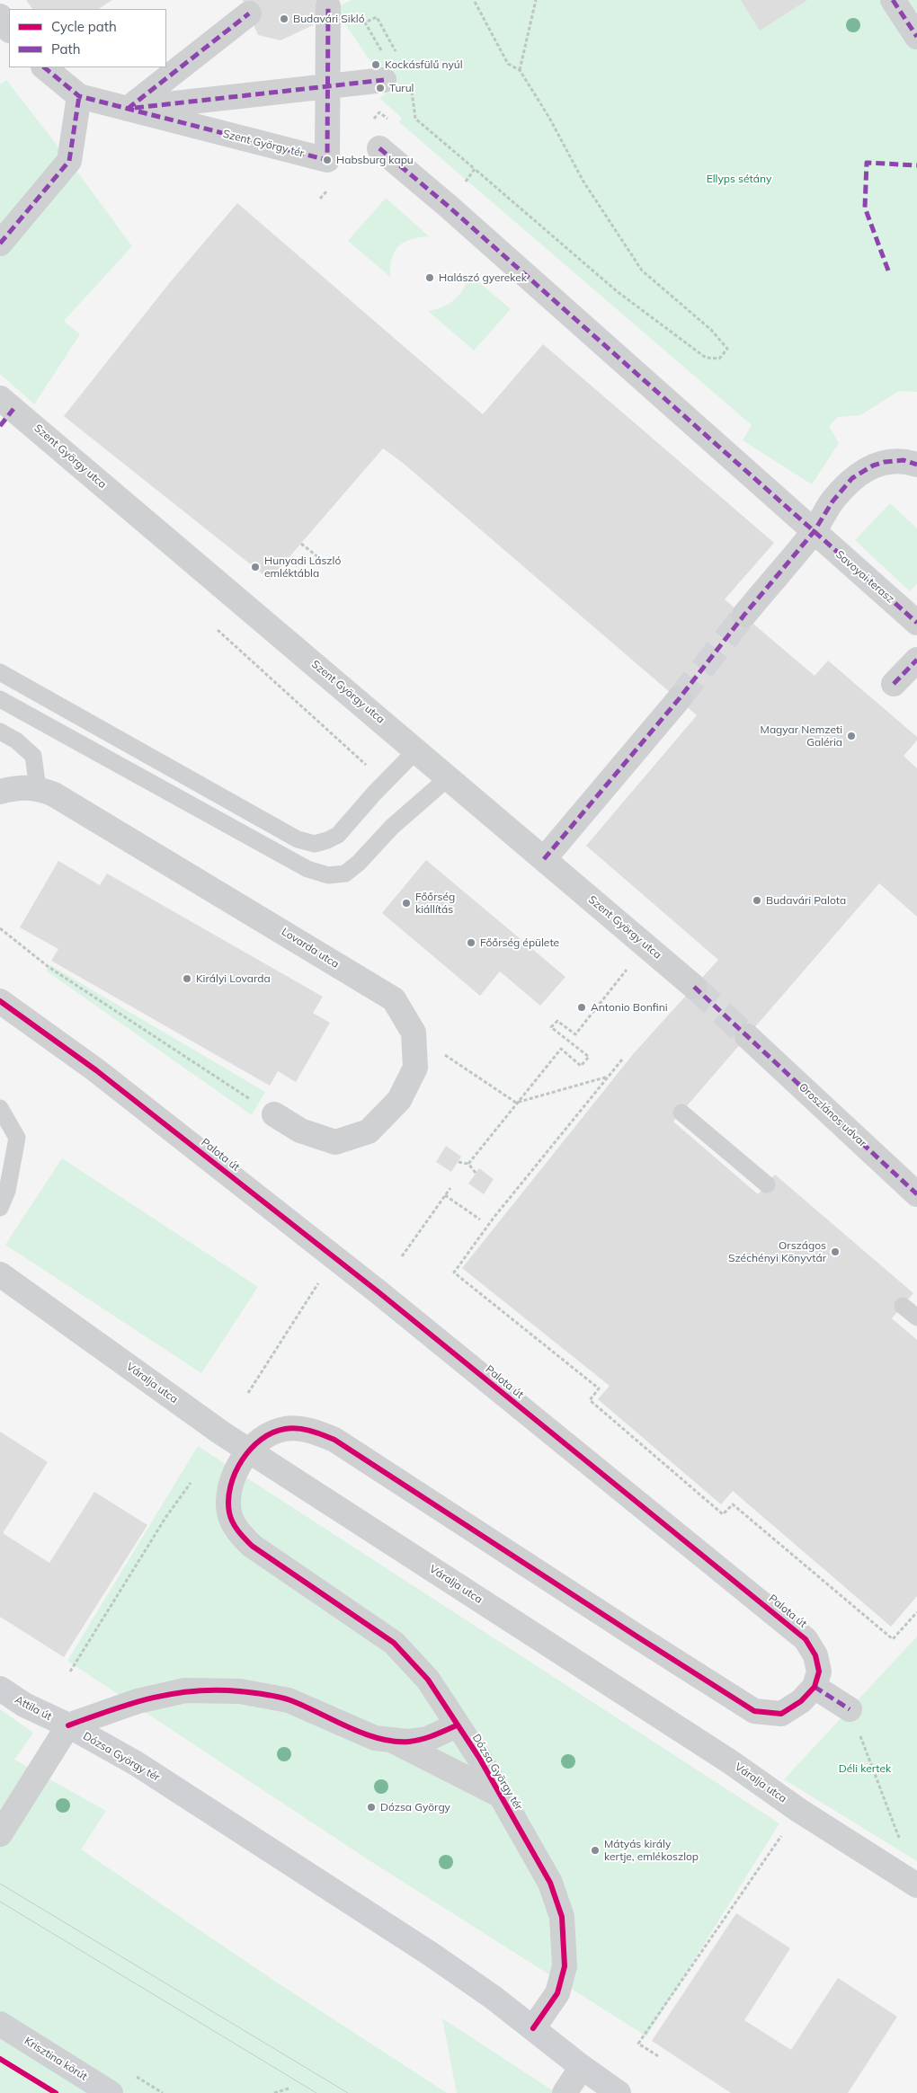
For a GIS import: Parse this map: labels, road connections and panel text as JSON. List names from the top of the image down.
{
  "streets": {
    "main road": ["Attila út", "Dózsa György tér", "Krisztina körút"],
    "street": [
      "Szent György tér",
      "Szent György utca",
      "Savoyai terasz",
      "Lovarda utca",
      "Oroszlános udvar",
      "Palota út",
      "Váralja utca"
    ]
  },
  "crossings": [
    ["Attila út", "Dózsa György tér"]
  ],
  "parks": ["Ellyps sétány", "Déli kertek"],
  "places": [
    "Budavári Sikló",
    "Kockásfülű nyúl",
    "Turul",
    "Habsburg kapu",
    "Halászó gyerekek",
    "Hunyadi László emléktábla",
    "Magyar Nemzeti Galéria",
    "Budavári Palota",
    "Főőrség kiállítás",
    "Főőrség épülete",
    "Királyi Lovarda",
    "Antonio Bonfini",
    "Országos Széchényi Könyvtár",
    "Dózsa György",
    "Mátyás király kertje, emlékoszlop"
  ],
  "legend": ["Cycle path", "Path"]
}
